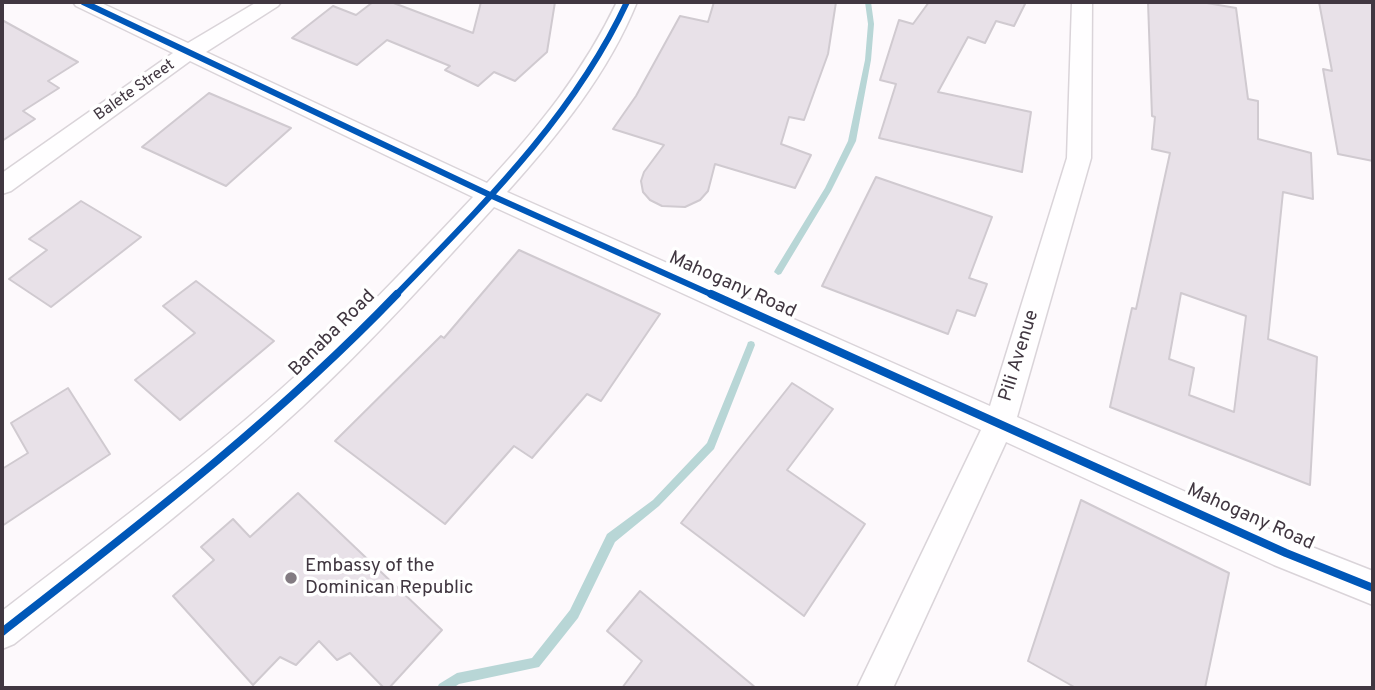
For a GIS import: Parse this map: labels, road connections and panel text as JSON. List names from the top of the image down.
{
  "streets": {
    "street": [
      "Balete Street",
      "Mahogany Road",
      "Banaba Road",
      "Pili Avenue"
    ]
  },
  "crossings": [
    ["Balete Street", "Mahogany Road"],
    ["Mahogany Road", "Banaba Road"],
    ["Mahogany Road", "Pili Avenue"]
  ],
  "places": ["Embassy of the Dominican Republic"]
}
